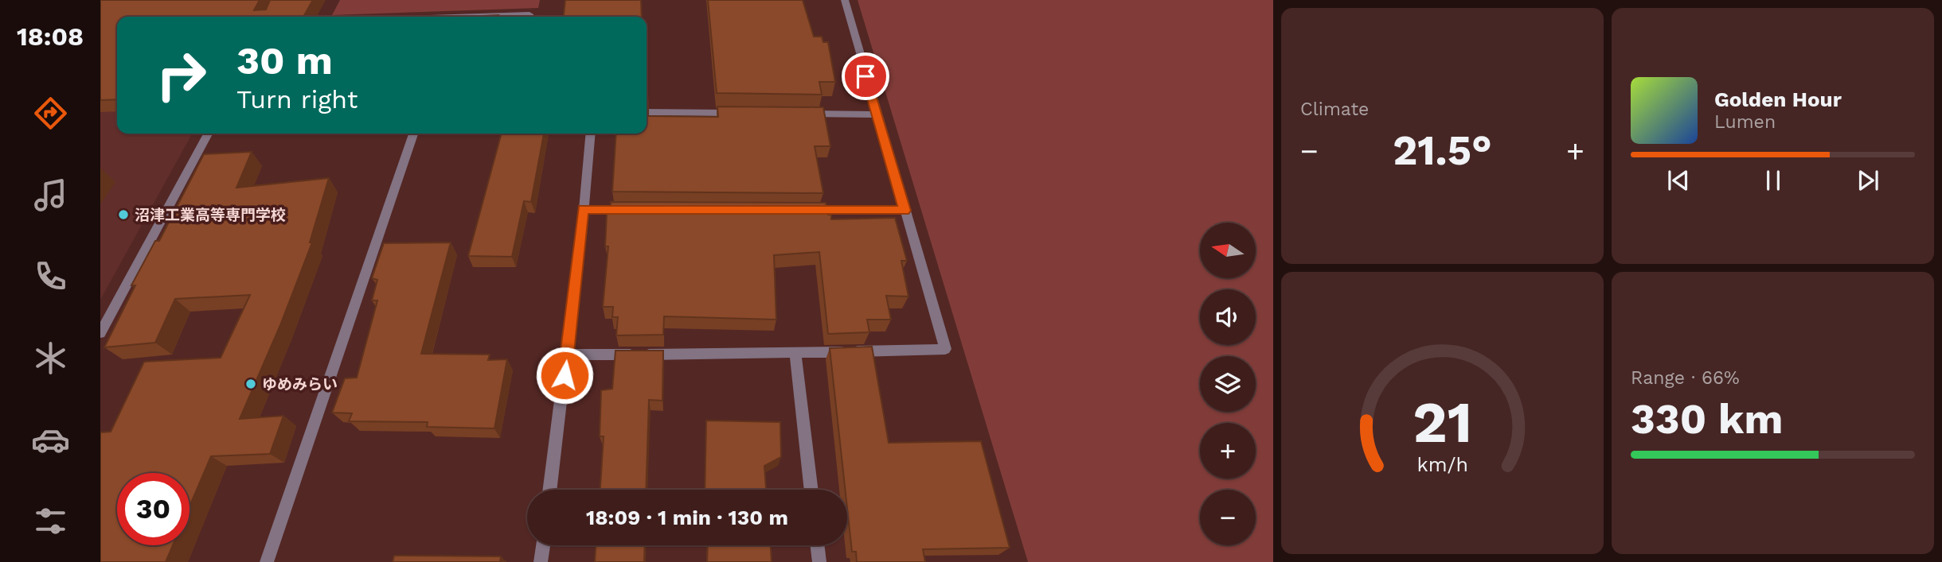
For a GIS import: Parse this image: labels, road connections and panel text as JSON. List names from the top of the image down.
{
  "places": ["沼津工業高等専門学校", "ゆめみらい"],
  "north": "left",
  "page": {
    "tabs": "18:08",
    "tile": [
      "Climate",
      ["Range · 66%", "330 km"]
    ],
    "turn": ["30 m", "Turn right"],
    "song": ["Golden Hour", "Lumen"],
    "heat": ["−", "21.5°", "+"],
    "map_buttons": ["+", "−"],
    "limit": "30",
    "trip": "18:09 · 1 min · 130 m",
    "gauge": ["21", "km/h"]
  }
}
